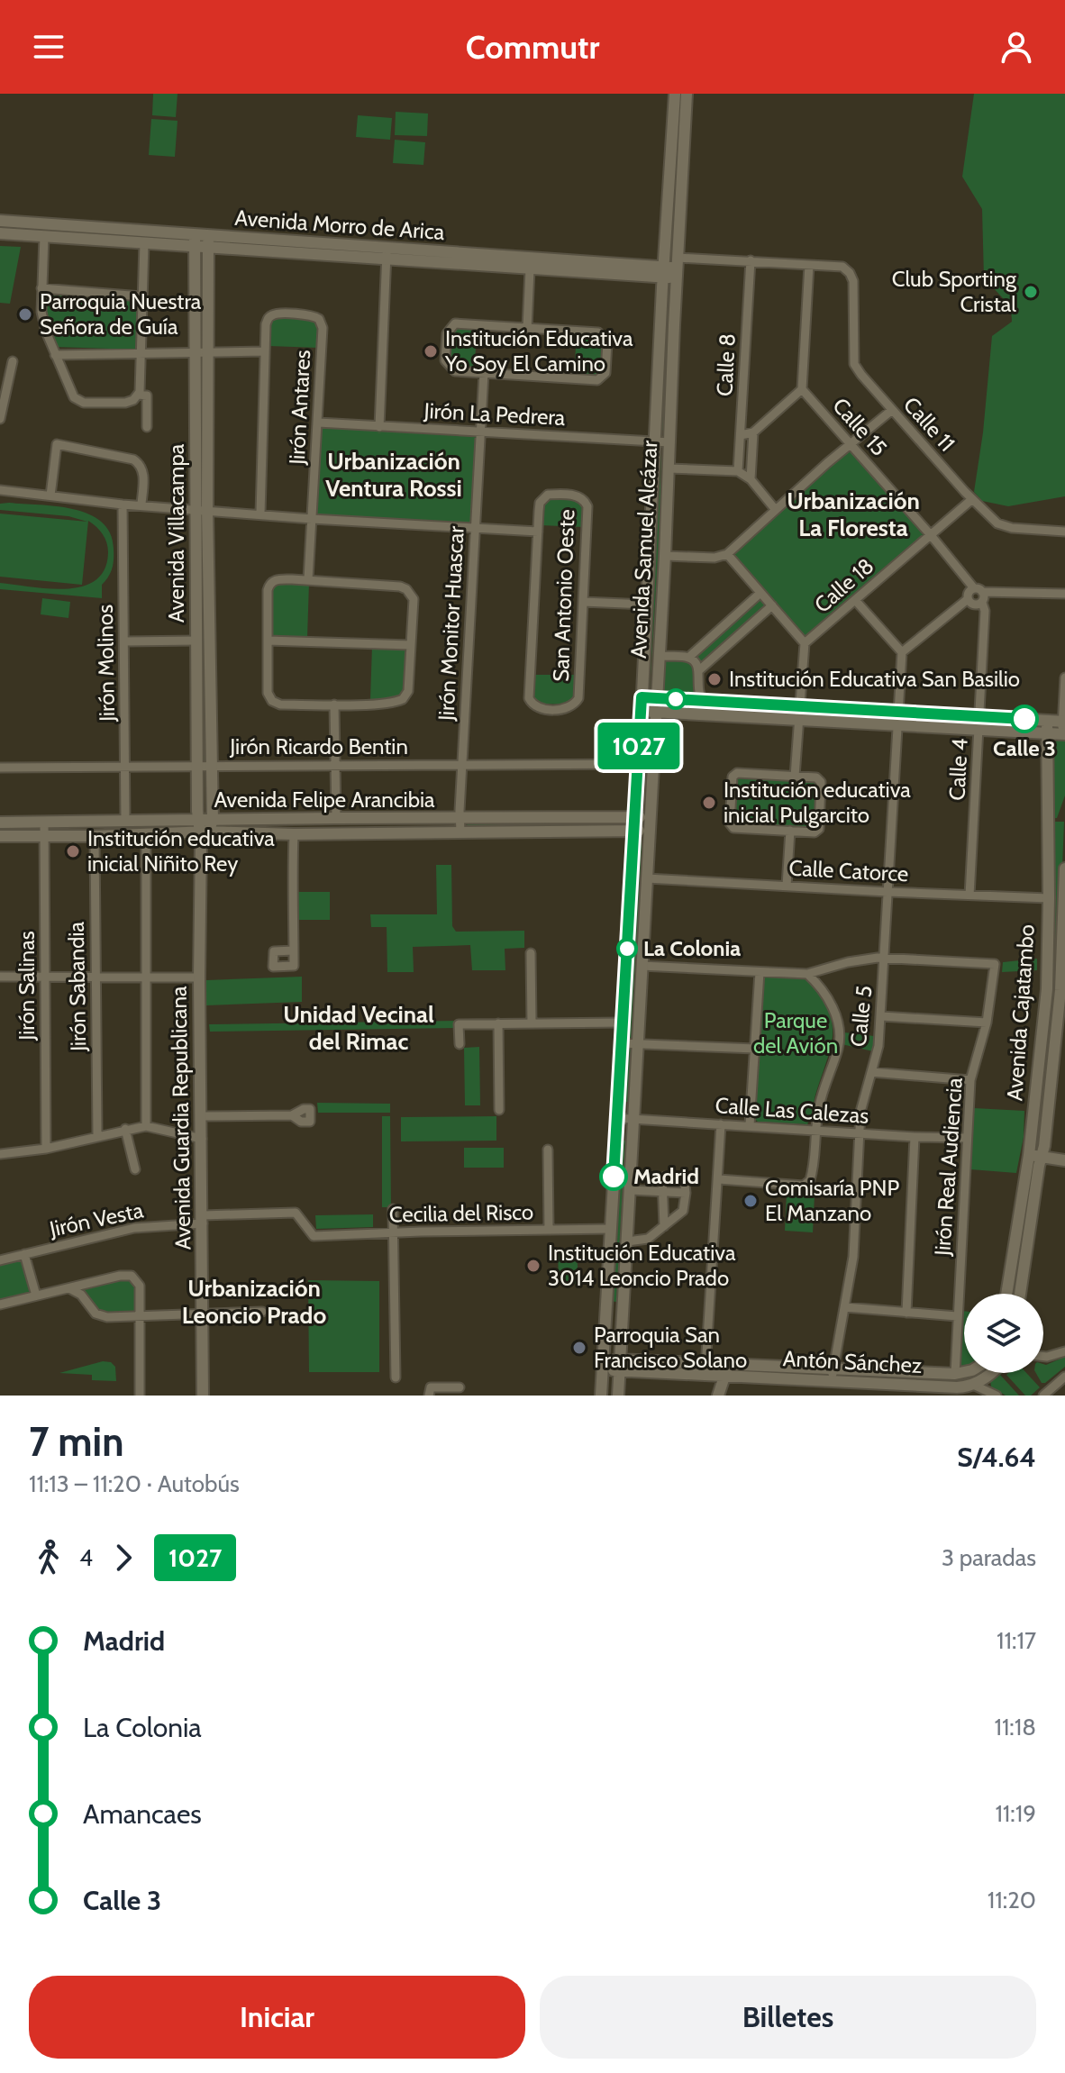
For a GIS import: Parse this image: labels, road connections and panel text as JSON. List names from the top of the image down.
{
  "streets": {
    "main road": [
      "Avenida Morro de Arica",
      "Avenida Villacampa",
      "Avenida Samuel Alcázar",
      "Avenida Felipe Arancibia",
      "Avenida Cajatambo",
      "Avenida Guardia Republicana",
      "Antón Sánchez"
    ],
    "street": [
      "Calle 8",
      "Jirón Antares",
      "Jirón La Pedrera",
      "Calle 11",
      "Calle 15",
      "Calle 18",
      "San Antonio Oeste",
      "Jirón Monitor Huascar",
      "Jirón Molinos",
      "Jirón Ricardo Bentin",
      "Calle 4",
      "Calle Catorce",
      "Jirón Salinas",
      "Jirón Sabandia",
      "Calle 5",
      "Calle Las Calezas",
      "Jirón Real Audiencia",
      "Cecilia del Risco",
      "Jirón Vesta"
    ]
  },
  "crossings": [
    ["Avenida Morro de Arica", "Avenida Villacampa"],
    ["Avenida Morro de Arica", "Avenida Samuel Alcázar"],
    ["Jirón Antares", "Jirón La Pedrera"],
    ["Jirón La Pedrera", "Avenida Samuel Alcázar"],
    ["Jirón La Pedrera", "Jirón Monitor Huascar"],
    ["Calle 11", "Calle 18"],
    ["Calle 15", "Calle 18"],
    ["Calle 15", "Calle 4"],
    ["Avenida Villacampa", "Jirón Ricardo Bentin"],
    ["Avenida Villacampa", "Avenida Felipe Arancibia"],
    ["Avenida Villacampa", "Avenida Guardia Republicana"],
    ["Avenida Samuel Alcázar", "Jirón Ricardo Bentin"],
    ["Avenida Samuel Alcázar", "Avenida Felipe Arancibia"],
    ["Avenida Samuel Alcázar", "Calle Catorce"],
    ["Avenida Samuel Alcázar", "Calle Las Calezas"],
    ["Avenida Samuel Alcázar", "Cecilia del Risco"],
    ["Avenida Samuel Alcázar", "Antón Sánchez"],
    ["Jirón Monitor Huascar", "Jirón Ricardo Bentin"],
    ["Jirón Monitor Huascar", "Avenida Felipe Arancibia"],
    ["Jirón Molinos", "Jirón Ricardo Bentin"],
    ["Jirón Molinos", "Avenida Felipe Arancibia"],
    ["Calle 4", "Calle Catorce"],
    ["Avenida Felipe Arancibia", "Jirón Salinas"],
    ["Avenida Felipe Arancibia", "Jirón Sabandia"],
    ["Avenida Felipe Arancibia", "Avenida Guardia Republicana"],
    ["Calle Catorce", "Avenida Cajatambo"],
    ["Calle Catorce", "Calle 5"],
    ["Calle 5", "Calle Las Calezas"],
    ["Calle 5", "Jirón Real Audiencia"],
    ["Calle 5", "Antón Sánchez"],
    ["Calle Las Calezas", "Jirón Real Audiencia"],
    ["Avenida Guardia Republicana", "Cecilia del Risco"],
    ["Avenida Guardia Republicana", "Jirón Vesta"],
    ["Jirón Real Audiencia", "Antón Sánchez"],
    ["Cecilia del Risco", "Jirón Vesta"]
  ],
  "districts": [
    "Urbanización Ventura Rossi",
    "Urbanización La Floresta",
    "Unidad Vecinal del Rimac",
    "Urbanización Leoncio Prado"
  ],
  "parks": ["Parque del Avión"],
  "places": [
    "Club Sporting Cristal",
    "Parroquia Nuestra Señora de Guía",
    "Institución Educativa Yo Soy El Camino",
    "Institución Educativa San Basilio",
    "Calle 3",
    "Institución educativa inicial Pulgarcito",
    "Institución educativa inicial Niñito Rey",
    "La Colonia",
    "Madrid",
    "Comisaría PNP El Manzano",
    "Institución Educativa 3014 Leoncio Prado",
    "Parroquia San Francisco Solano"
  ],
  "lines": ["bus line 1027"],
  "page": {
    "header": "Commutr",
    "on_map": "1027",
    "heading": ["7 min", "11:13 – 11:20 · Autobús", "S/4.64"],
    "legs": ["4", "1027", "3 paradas"],
    "list": [
      {
        "name": "Madrid",
        "value": "11:17"
      },
      {
        "name": "La Colonia",
        "value": "11:18"
      },
      {
        "name": "Amancaes",
        "value": "11:19"
      },
      {
        "name": "Calle 3",
        "value": "11:20"
      }
    ],
    "buttons": ["Iniciar", "Billetes"]
  }
}
